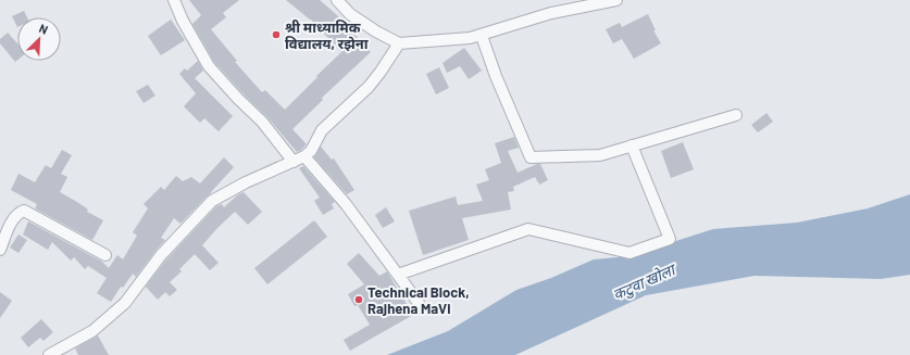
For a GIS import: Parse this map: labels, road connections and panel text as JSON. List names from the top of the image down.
{
  "water": ["कटुवा खोला"],
  "places": ["श्री माध्यामिक विद्यालय, रझेना", "Technical Block, Rajhena MaVi"],
  "north": "top right"
}
